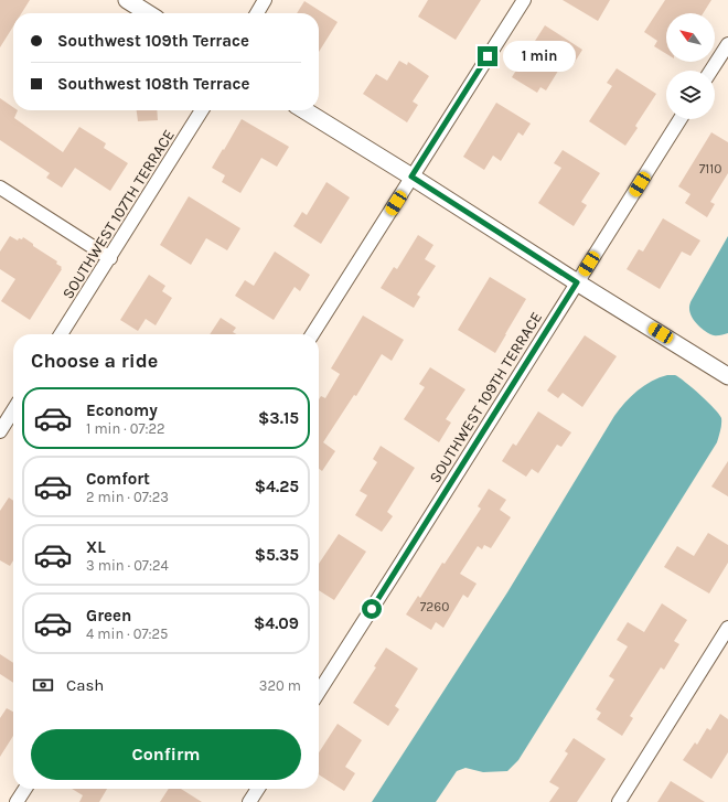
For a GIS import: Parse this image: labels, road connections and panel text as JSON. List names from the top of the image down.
{
  "streets": {
    "street": ["SOUTHWEST 107TH TERRACE", "SOUTHWEST 109TH TERRACE"]
  },
  "house_numbers": ["7110", "7260"],
  "north": "top left",
  "page": {
    "banner": ["Southwest 109th Terrace", "Southwest 108th Terrace"],
    "bubble": "1 min",
    "heading": "Choose a ride",
    "list": [
      {
        "name": "Economy",
        "note": "1 min · 07:22",
        "value": "$3.15"
      },
      {
        "name": "Comfort",
        "note": "2 min · 07:23",
        "value": "$4.25"
      },
      {
        "name": "XL",
        "note": "3 min · 07:24",
        "value": "$5.35"
      },
      {
        "name": "Green",
        "note": "4 min · 07:25",
        "value": "$4.09"
      }
    ],
    "pay": ["Cash", "320 m"],
    "buttons": "Confirm"
  }
}
